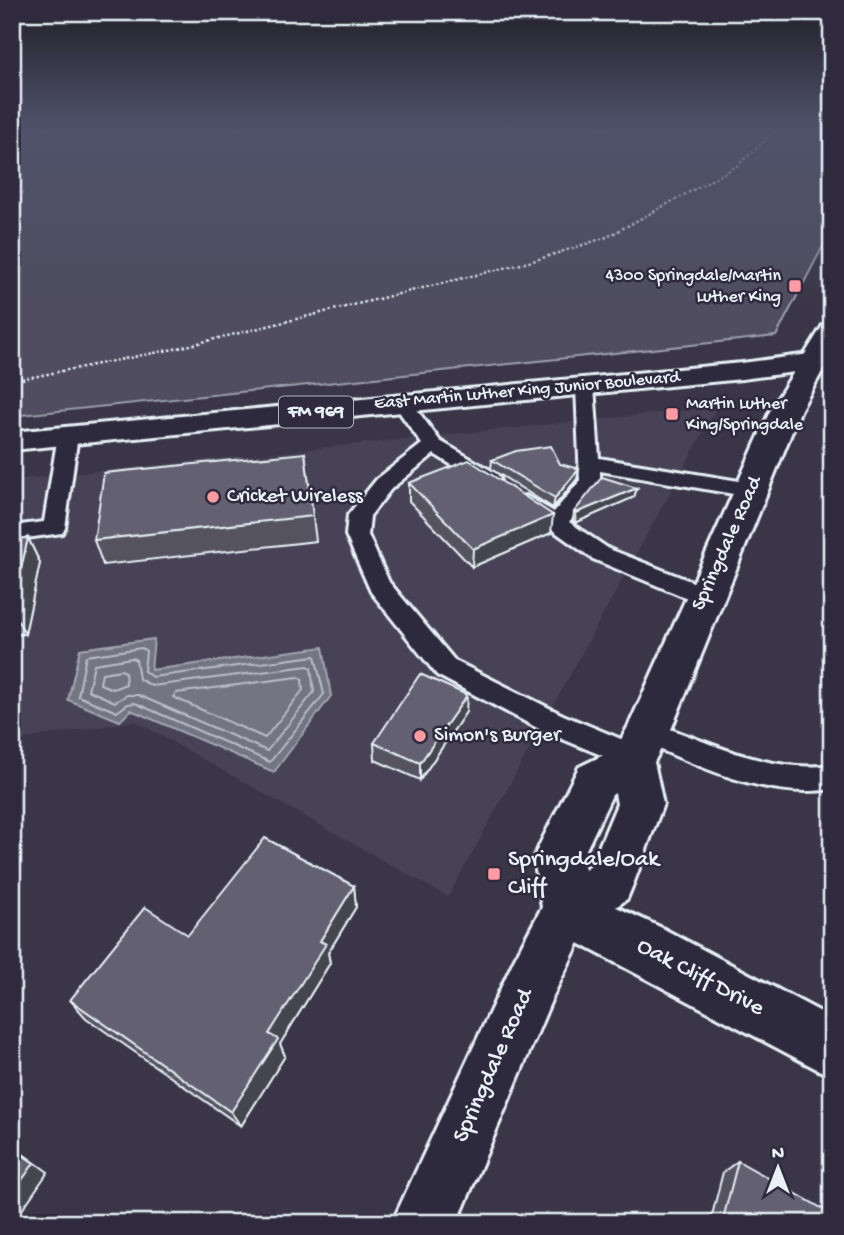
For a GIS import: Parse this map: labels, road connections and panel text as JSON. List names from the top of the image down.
{
  "streets": {
    "main road": [
      "East Martin Luther King Junior Boulevard",
      "FM 969",
      "Springdale Road",
      "Oak Cliff Drive"
    ]
  },
  "crossings": [
    ["East Martin Luther King Junior Boulevard", "Springdale Road"],
    ["Springdale Road", "Oak Cliff Drive"]
  ],
  "places": {
    "transit": ["4300 Springdale/Martin Luther King", "Martin Luther King/Springdale", "Springdale/Oak Cliff"],
    "other": ["Cricket Wireless", "Simon's Burger"]
  },
  "north": "top"
}
